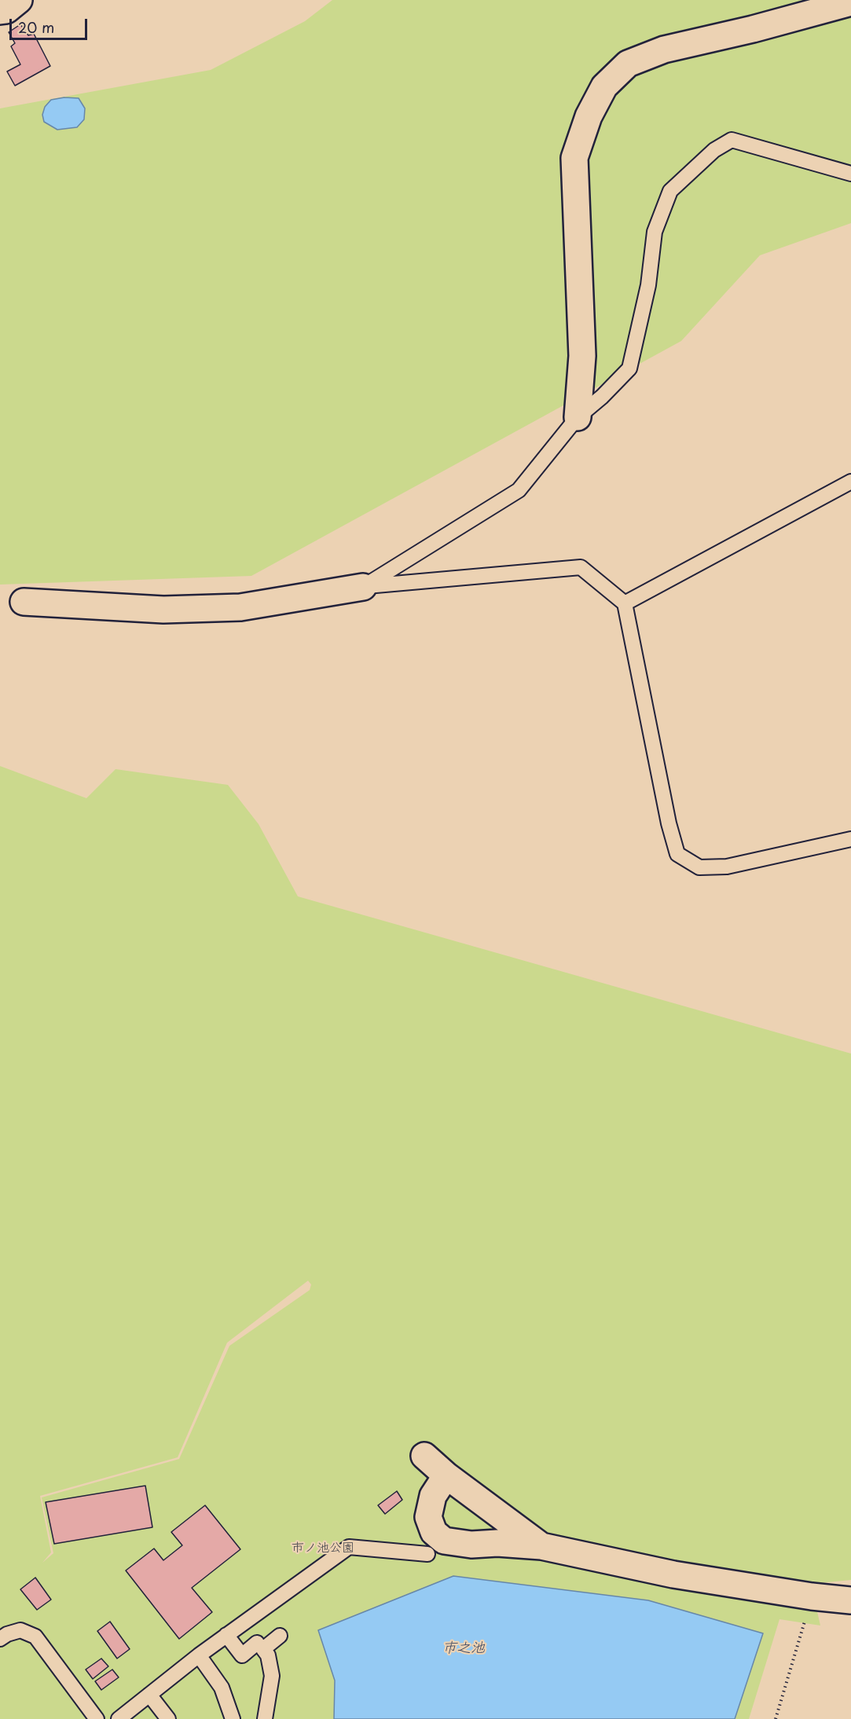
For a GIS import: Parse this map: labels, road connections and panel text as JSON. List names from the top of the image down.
{
  "water": ["市之池"],
  "parks": ["市ノ池公園"],
  "scale_bar": "20 m"
}
